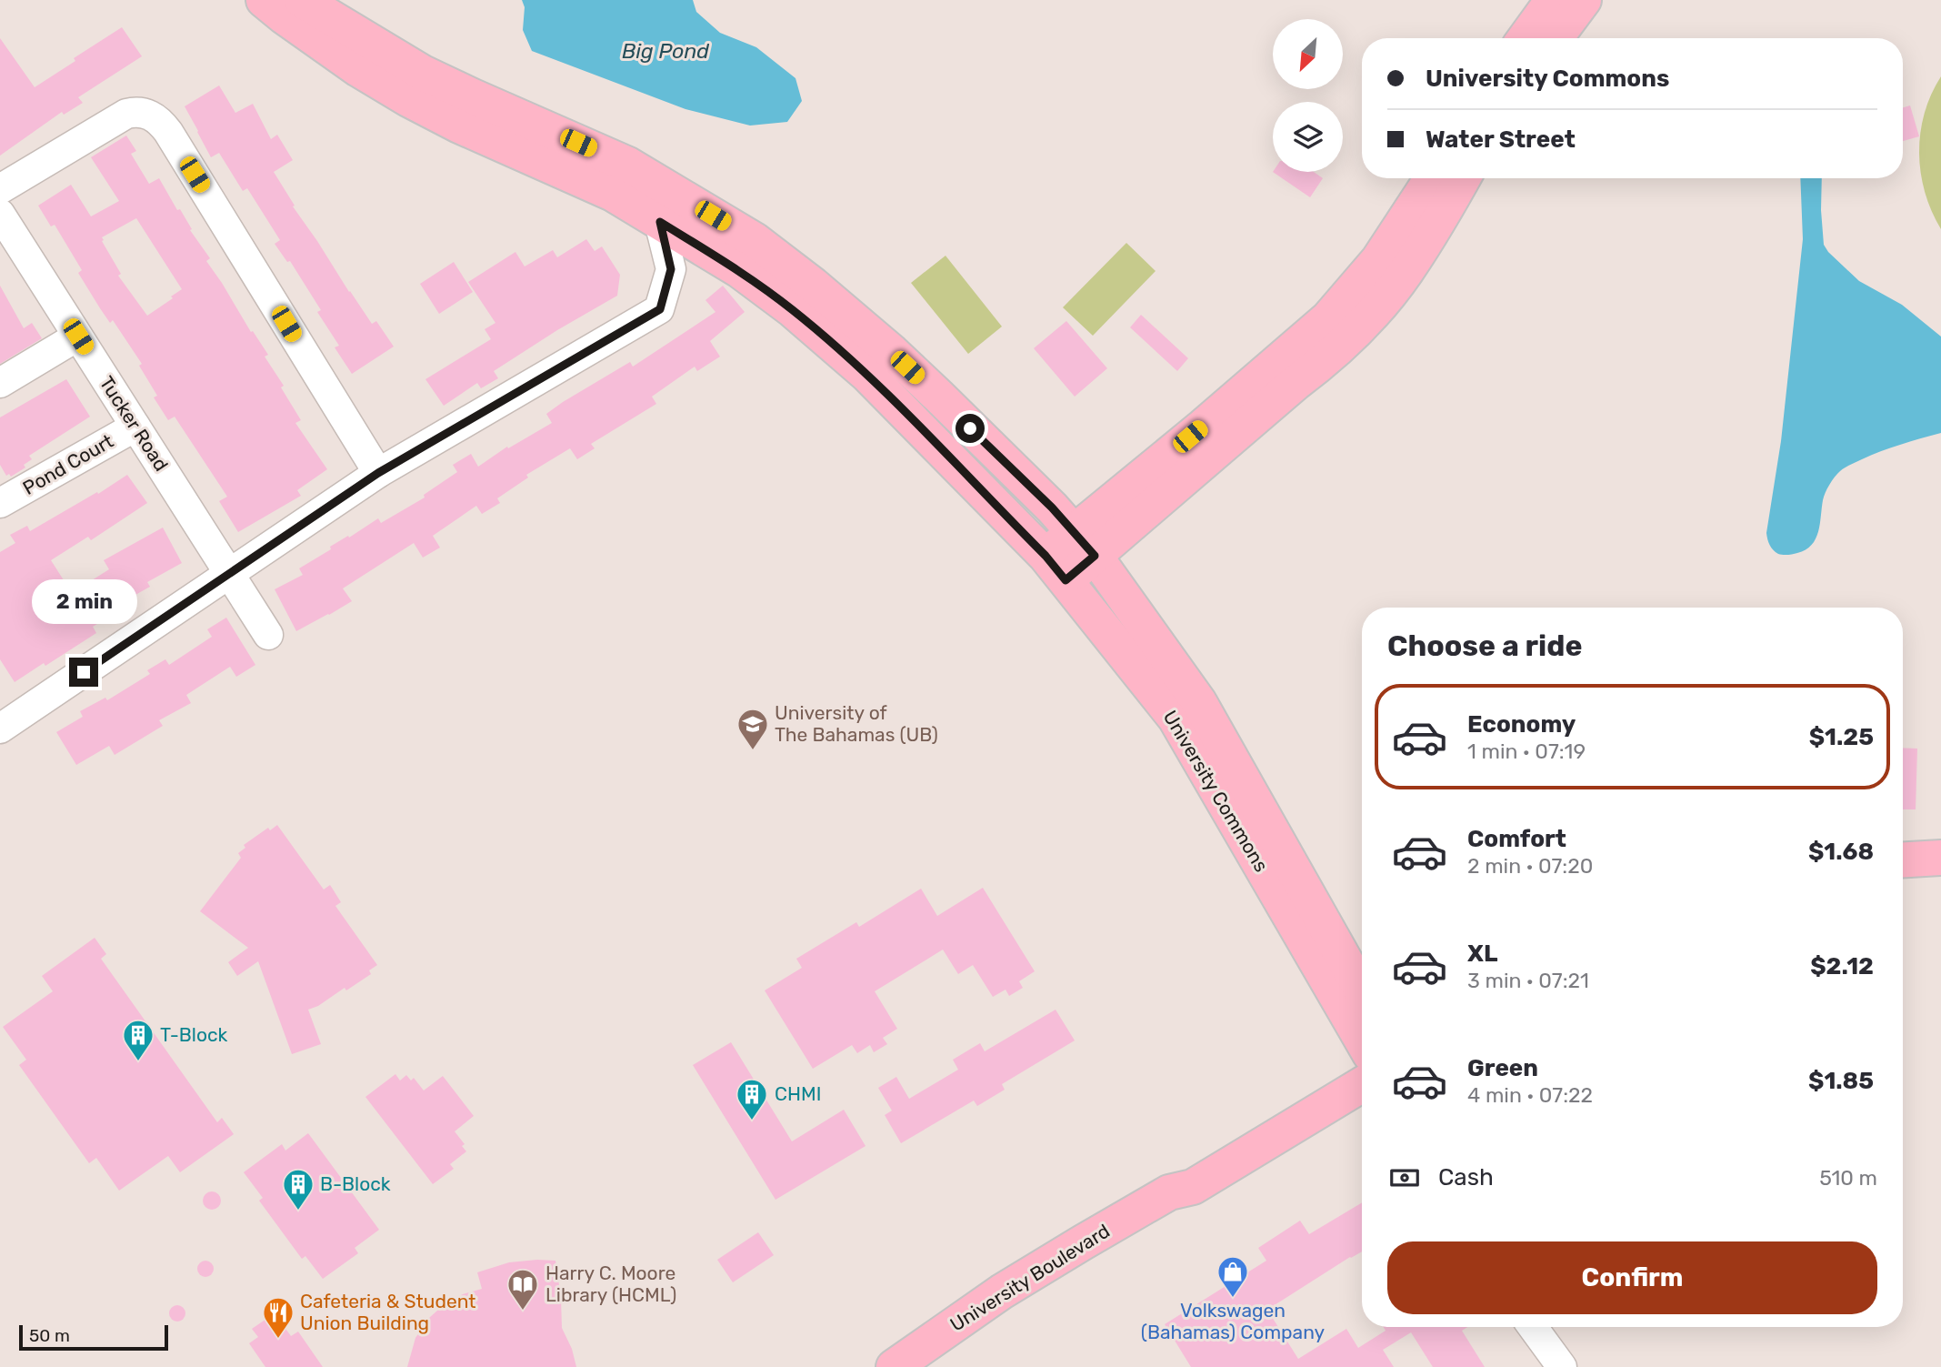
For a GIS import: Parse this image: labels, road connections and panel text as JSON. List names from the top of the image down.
{
  "streets": {
    "main road": ["University Commons", "University Boulevard"],
    "street": ["Tucker Road", "Pond Court"]
  },
  "crossings": [
    ["Tucker Road", "Pond Court"]
  ],
  "water": ["Big Pond"],
  "places": {
    "school or university": ["University of The Bahamas (UB)"],
    "building": ["T-Block", "CHMI", "B-Block"],
    "shop": ["Volkswagen (Bahamas) Company"],
    "library": ["Harry C. Moore Library (HCML)"],
    "restaurant": ["Cafeteria & Student Union Building"]
  },
  "scale_bar": "50 m",
  "north": "bottom left",
  "page": {
    "banner": ["University Commons", "Water Street"],
    "bubble": "2 min",
    "heading": "Choose a ride",
    "list": [
      {
        "name": "Economy",
        "note": "1 min · 07:19",
        "value": "$1.25"
      },
      {
        "name": "Comfort",
        "note": "2 min · 07:20",
        "value": "$1.68"
      },
      {
        "name": "XL",
        "note": "3 min · 07:21",
        "value": "$2.12"
      },
      {
        "name": "Green",
        "note": "4 min · 07:22",
        "value": "$1.85"
      }
    ],
    "pay": ["Cash", "510 m"],
    "buttons": "Confirm",
    "scale": "50 m"
  }
}
